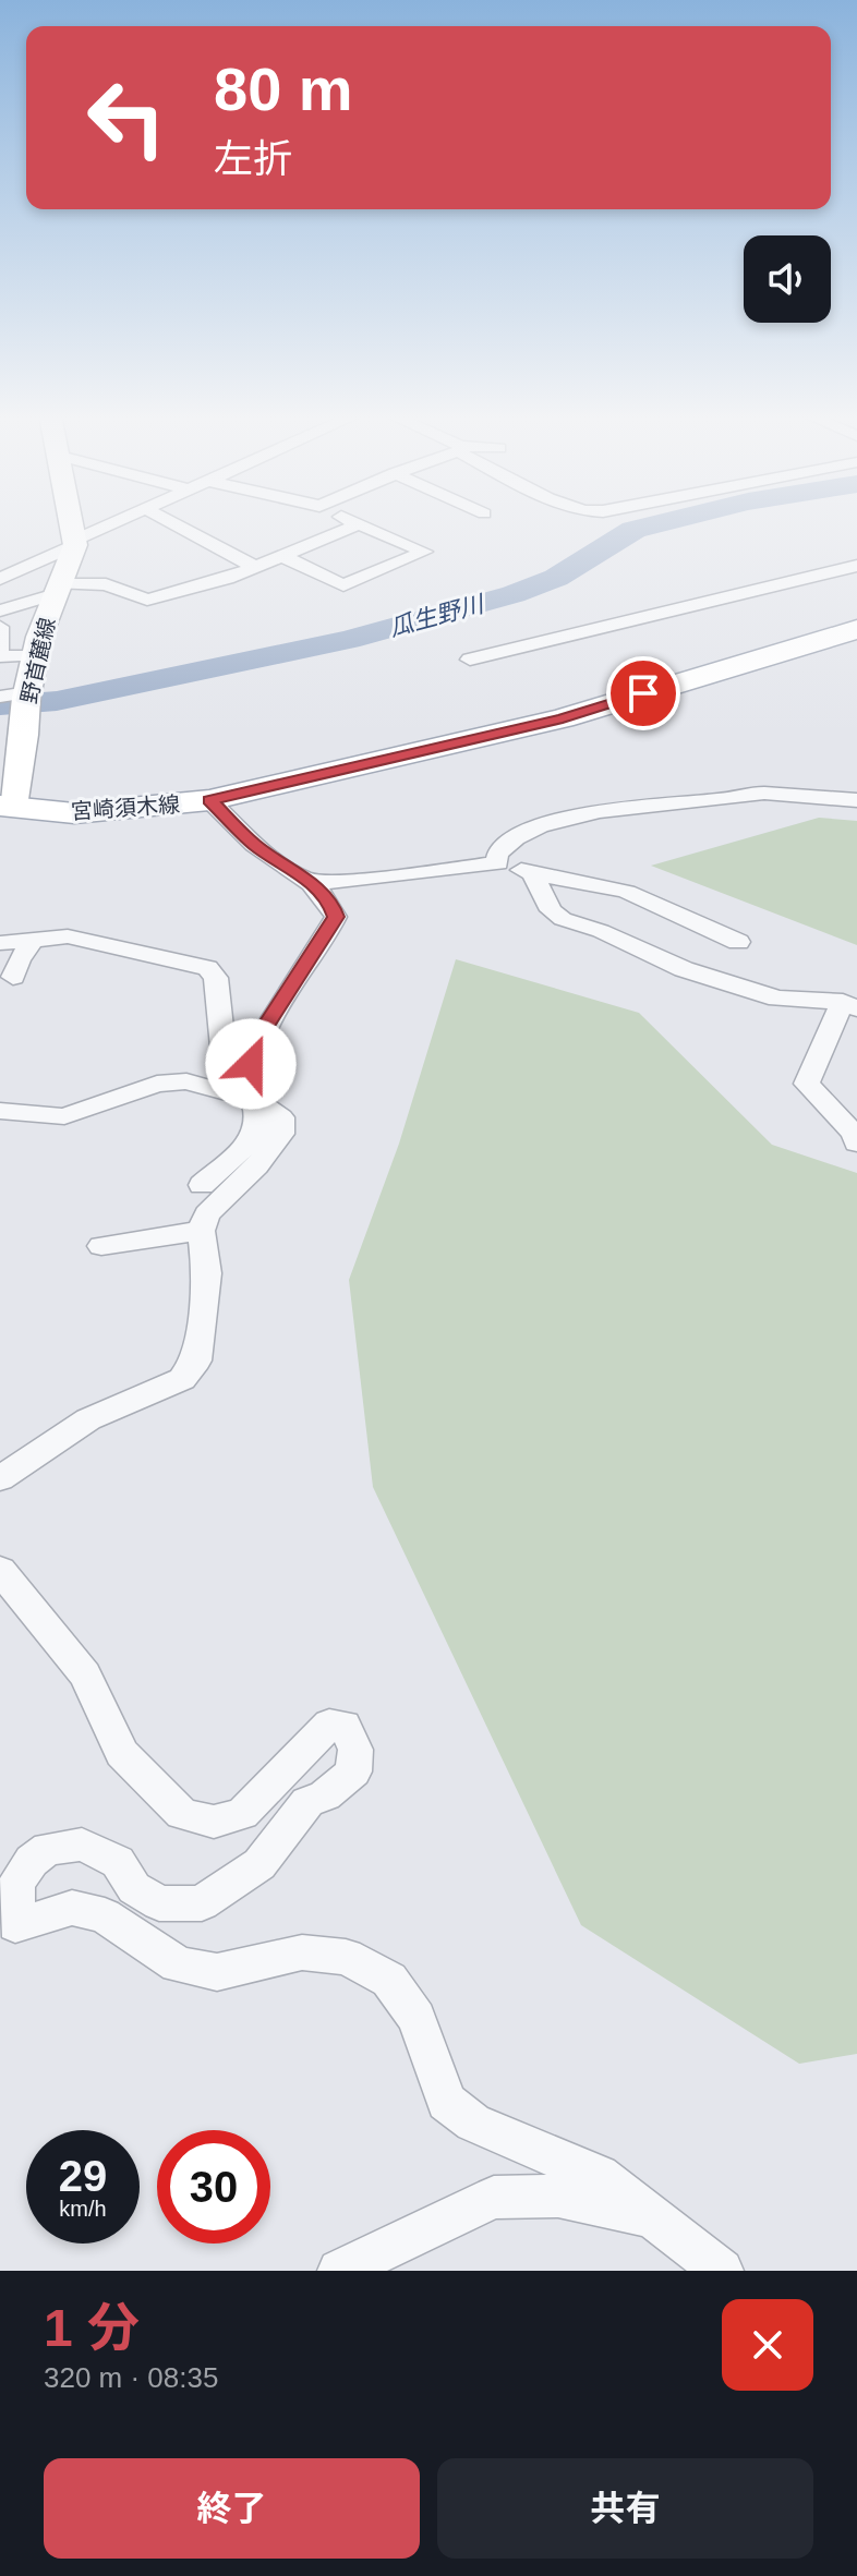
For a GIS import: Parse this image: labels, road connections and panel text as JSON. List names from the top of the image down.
{
  "streets": {
    "main road": ["野首麓線", "宮崎須木線"]
  },
  "crossings": [
    ["野首麓線", "宮崎須木線"]
  ],
  "water": ["瓜生野川"],
  "page": {
    "turn": ["80 m", "左折"],
    "speed": "29 km/h",
    "limit": "30",
    "heading": ["1 分", "320 m · 08:35"],
    "buttons": ["終了", "共有"]
  }
}
